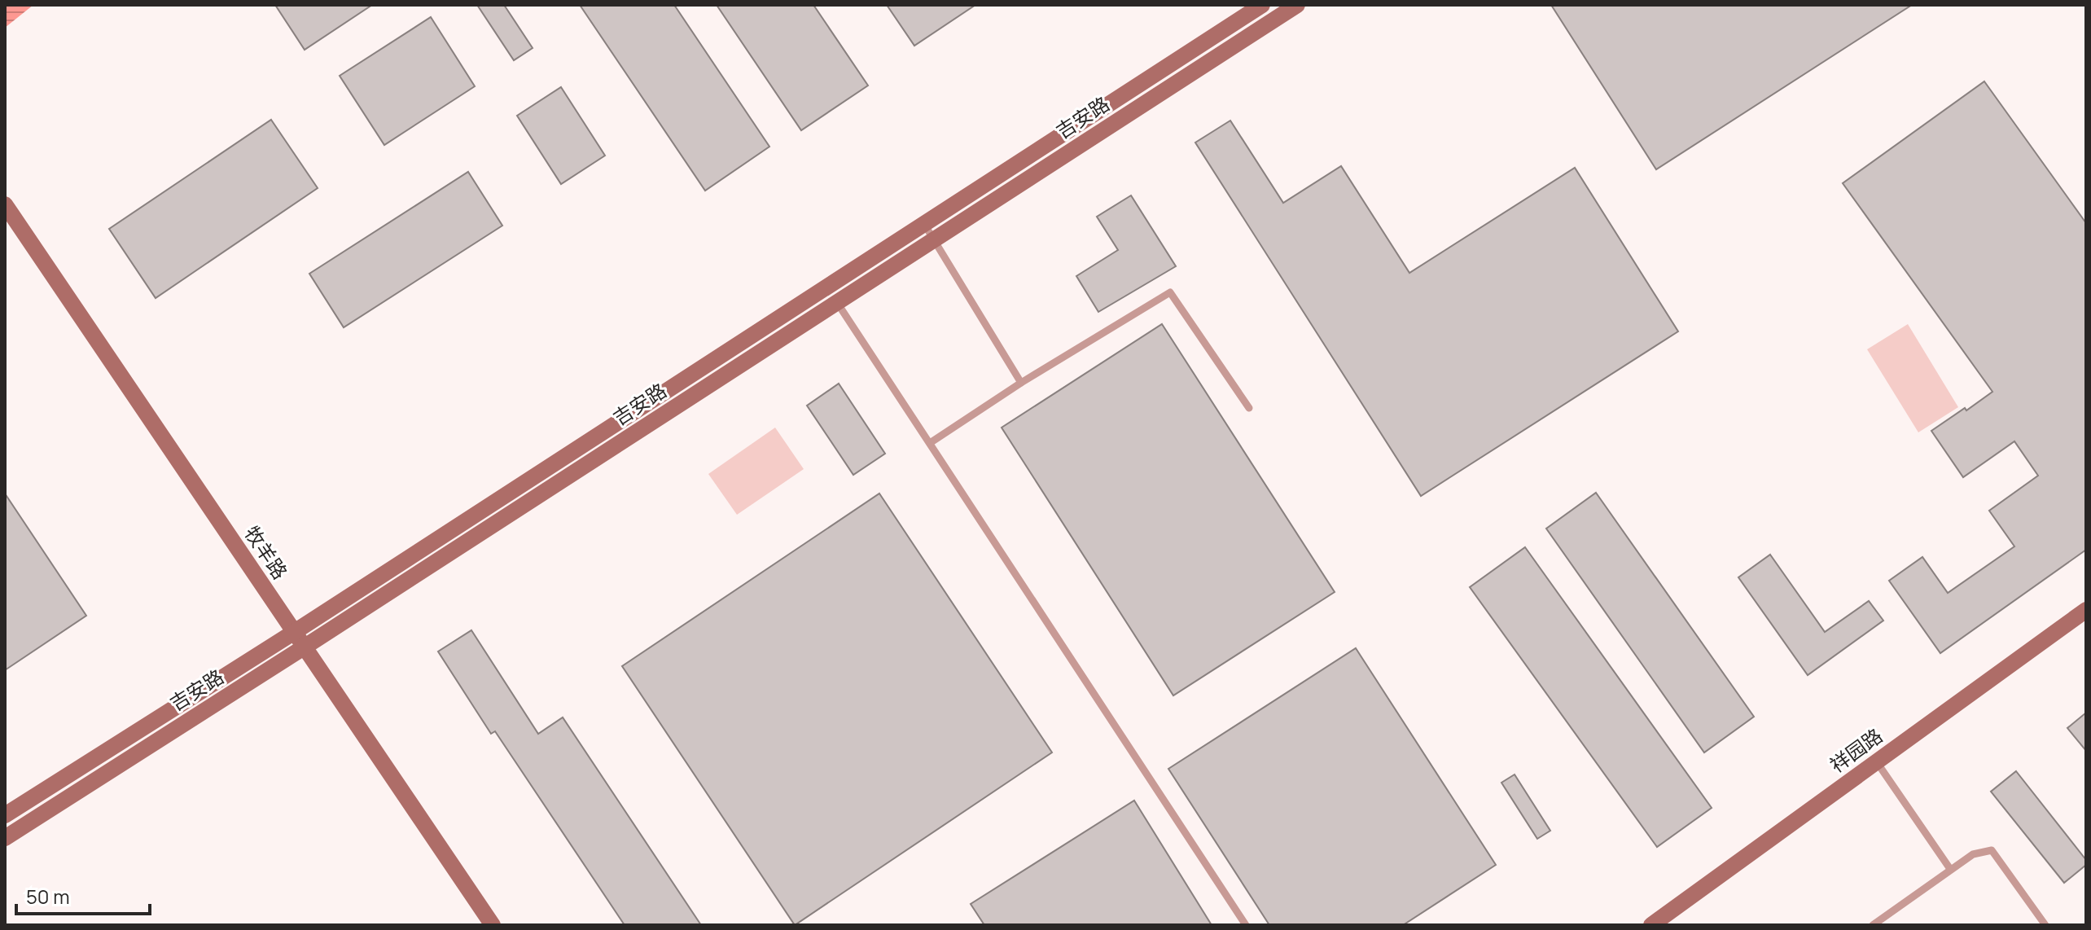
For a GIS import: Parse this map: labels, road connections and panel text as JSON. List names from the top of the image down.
{
  "streets": {
    "street": ["吉安路", "牧羊路", "祥园路"]
  },
  "crossings": [
    ["吉安路", "牧羊路"]
  ],
  "scale_bar": "50 m"
}
